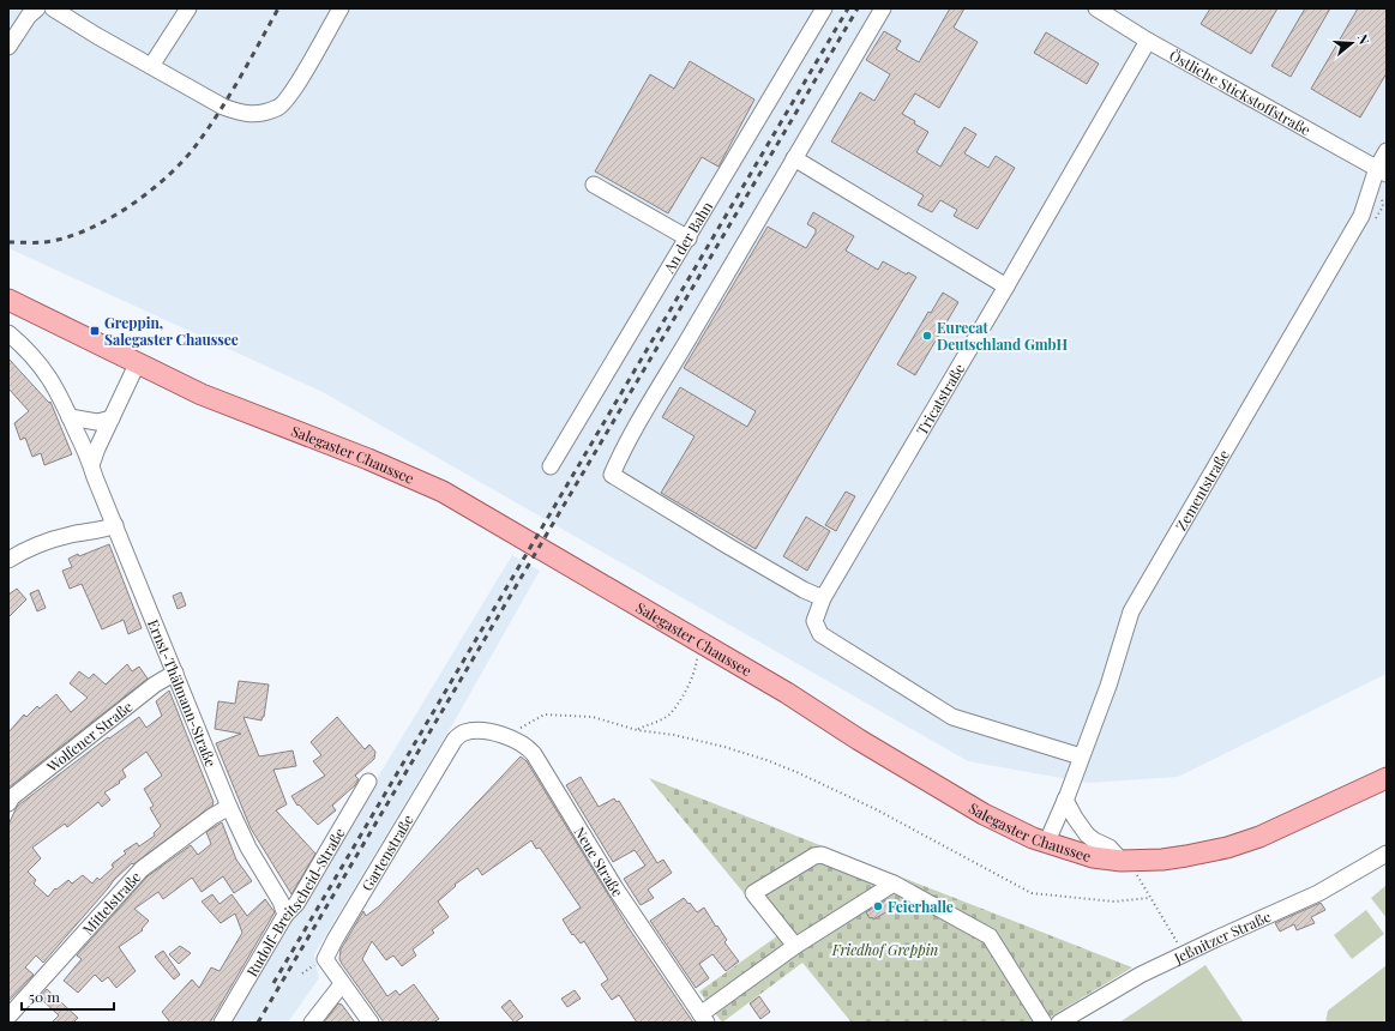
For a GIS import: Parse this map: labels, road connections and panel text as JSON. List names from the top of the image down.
{
  "streets": {
    "main road": ["Salegaster Chaussee"],
    "street": [
      "Östliche Stickstoffstraße",
      "An der Bahn",
      "Tricatstraße",
      "Zementstraße",
      "Ernst-Thälmann-Straße",
      "Wolfener Straße",
      "Gartenstraße",
      "Neue Straße",
      "Mittelstraße",
      "Rudolf-Breitscheid-Straße",
      "Jeßnitzer Straße"
    ]
  },
  "crossings": [
    ["Östliche Stickstoffstraße", "Tricatstraße"],
    ["Östliche Stickstoffstraße", "Zementstraße"],
    ["Tricatstraße", "Zementstraße"],
    ["Salegaster Chaussee", "Zementstraße"],
    ["Ernst-Thälmann-Straße", "Wolfener Straße"],
    ["Ernst-Thälmann-Straße", "Mittelstraße"],
    ["Ernst-Thälmann-Straße", "Rudolf-Breitscheid-Straße"],
    ["Gartenstraße", "Neue Straße"]
  ],
  "parks": ["Friedhof Greppin"],
  "places": {
    "transit": ["Greppin, Salegaster Chaussee"],
    "other": ["Eurecat Deutschland GmbH", "Feierhalle"]
  },
  "scale_bar": "50 m",
  "north": "right"
}
